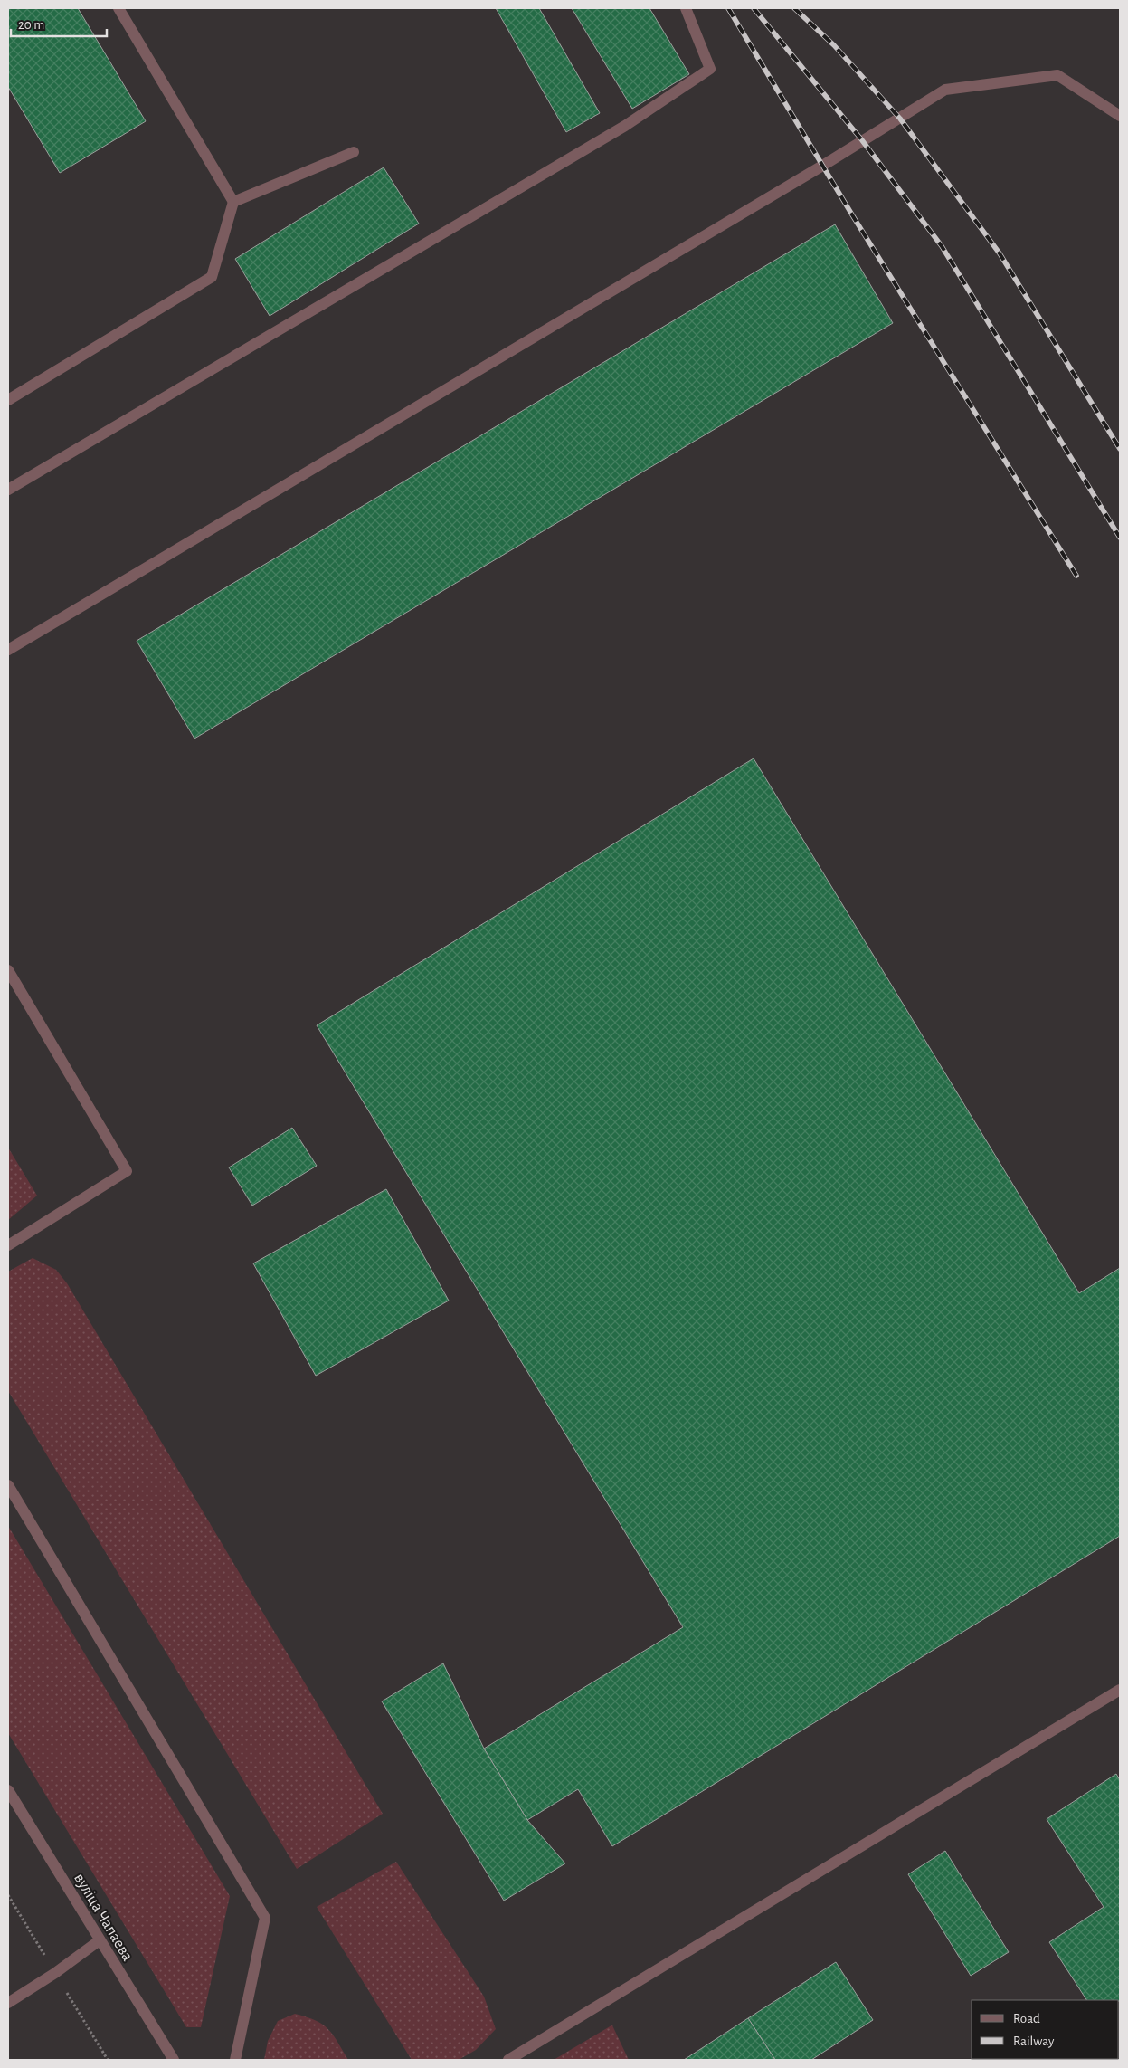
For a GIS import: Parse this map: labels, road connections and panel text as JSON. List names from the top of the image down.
{
  "streets": {
    "street": ["вуліца Чапаева"]
  },
  "legend": ["Road", "Railway"],
  "scale_bar": "20 m"
}
